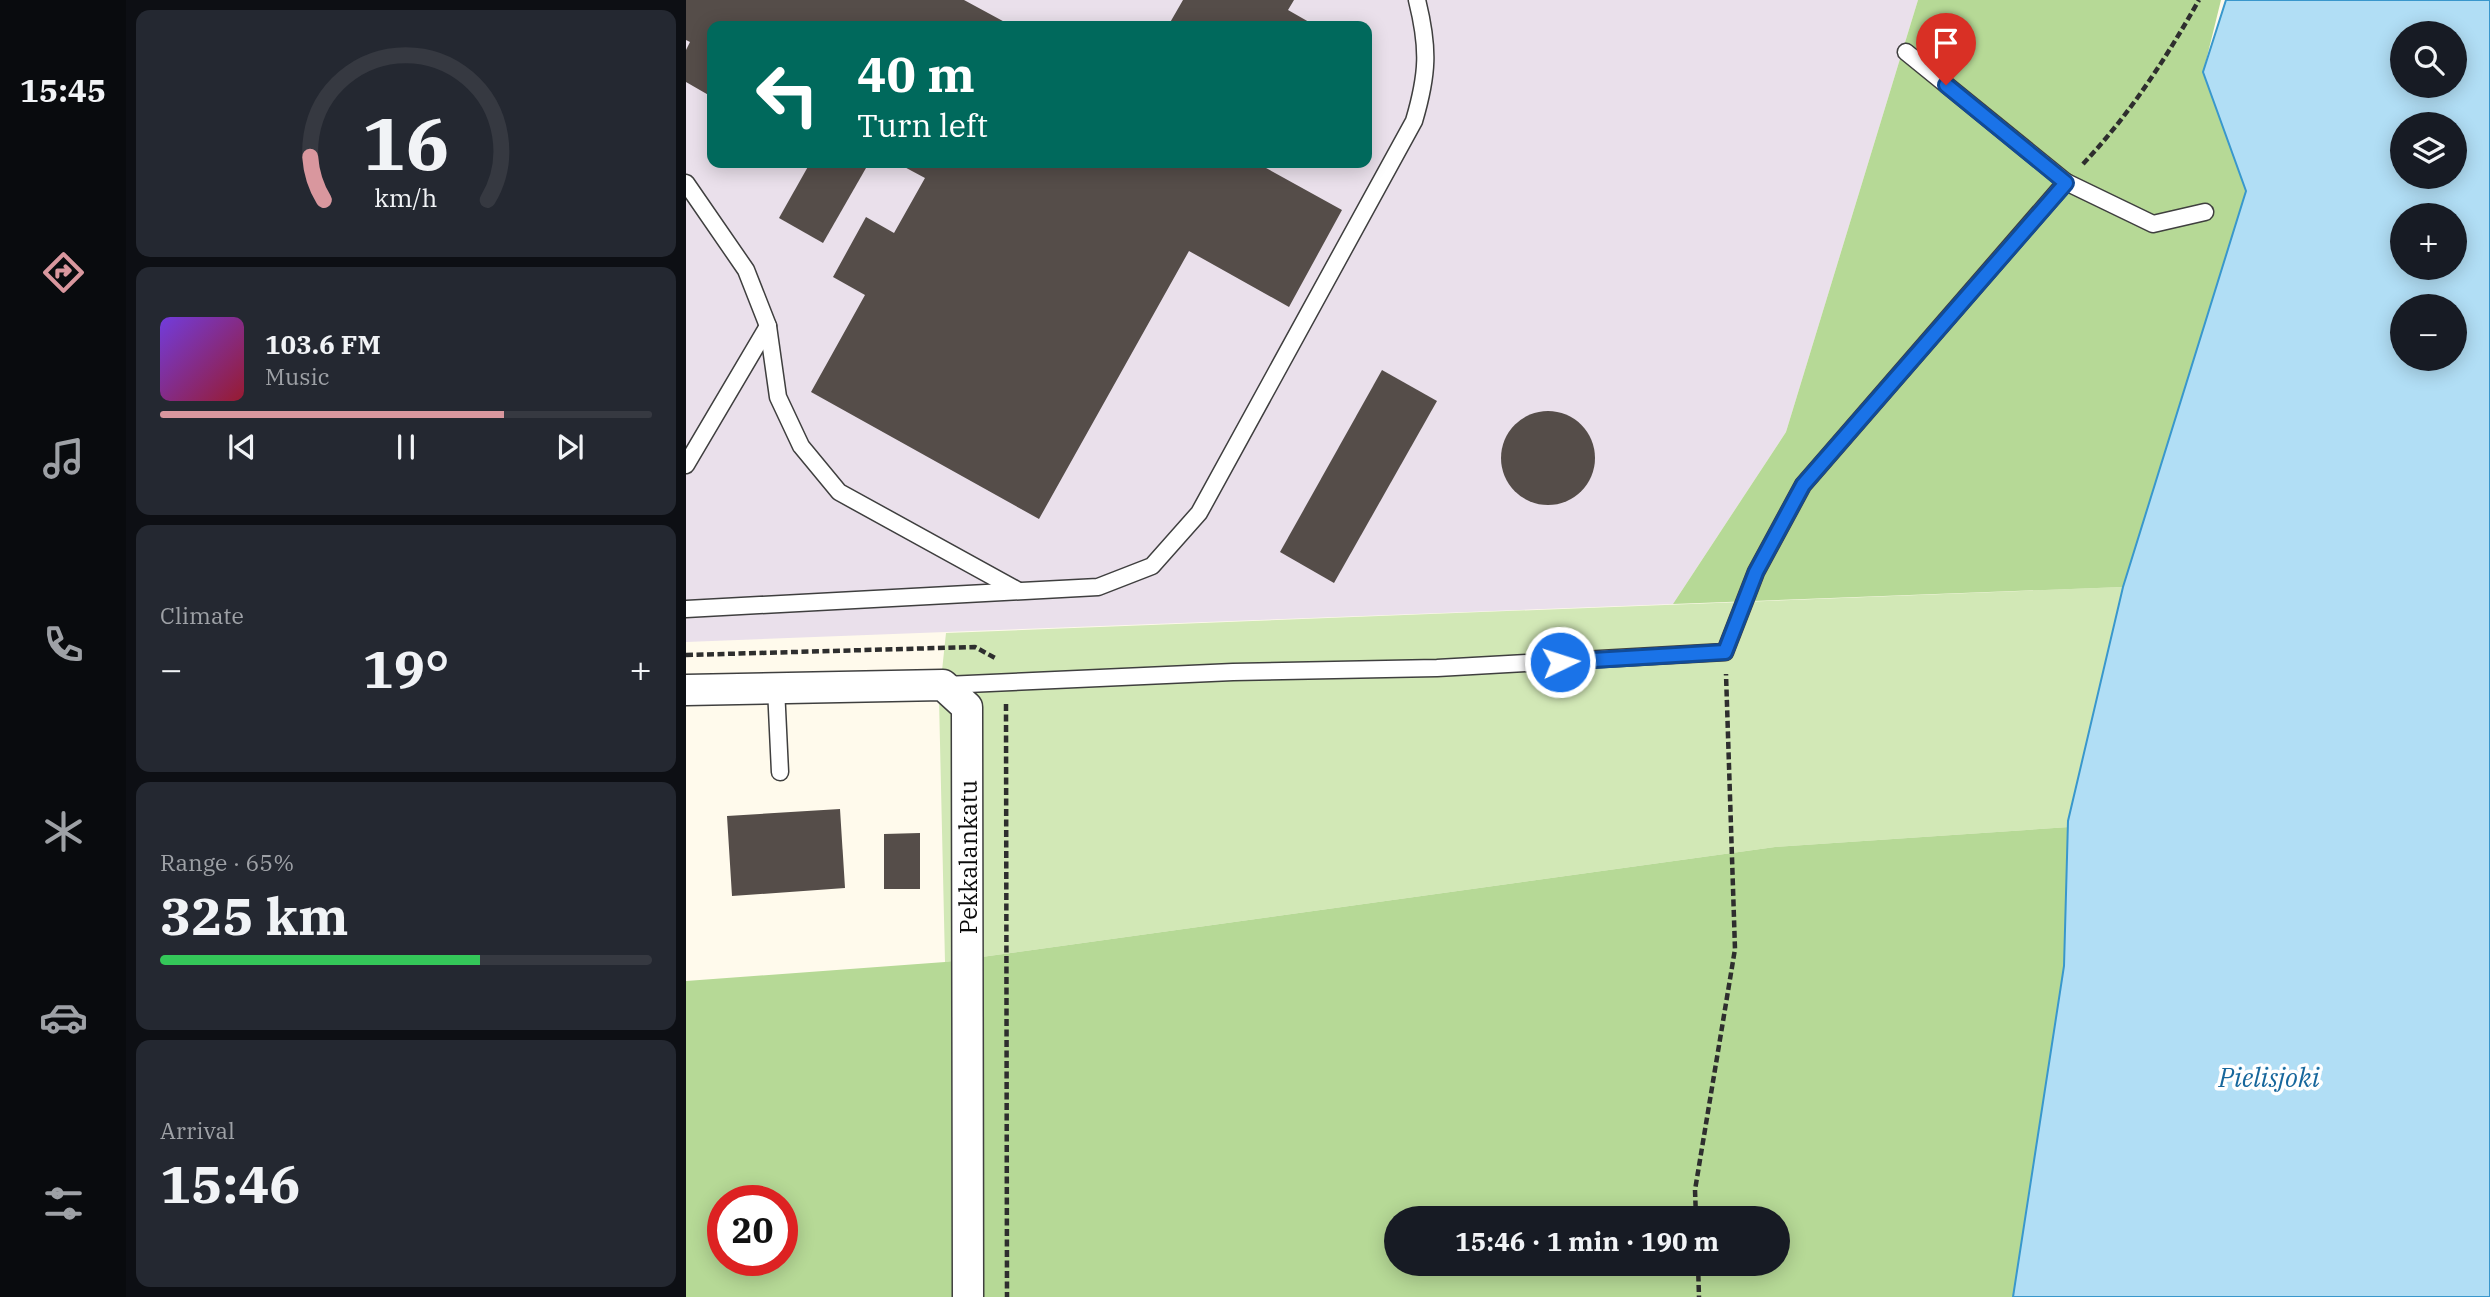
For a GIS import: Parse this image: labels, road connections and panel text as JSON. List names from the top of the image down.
{
  "streets": {
    "street": ["Pekkalankatu"]
  },
  "water": ["Pielisjoki"],
  "page": {
    "tabs": "15:45",
    "map_buttons": ["+", "−"],
    "turn": ["40 m", "Turn left"],
    "song": ["103.6 FM", "Music"],
    "tile": [
      "Climate",
      ["Range · 65%", "325 km"],
      ["Arrival", "15:46"]
    ],
    "heat": ["−", "19°", "+"],
    "limit": "20",
    "trip": "15:46 · 1 min · 190 m",
    "gauge": ["16", "km/h"]
  }
}
